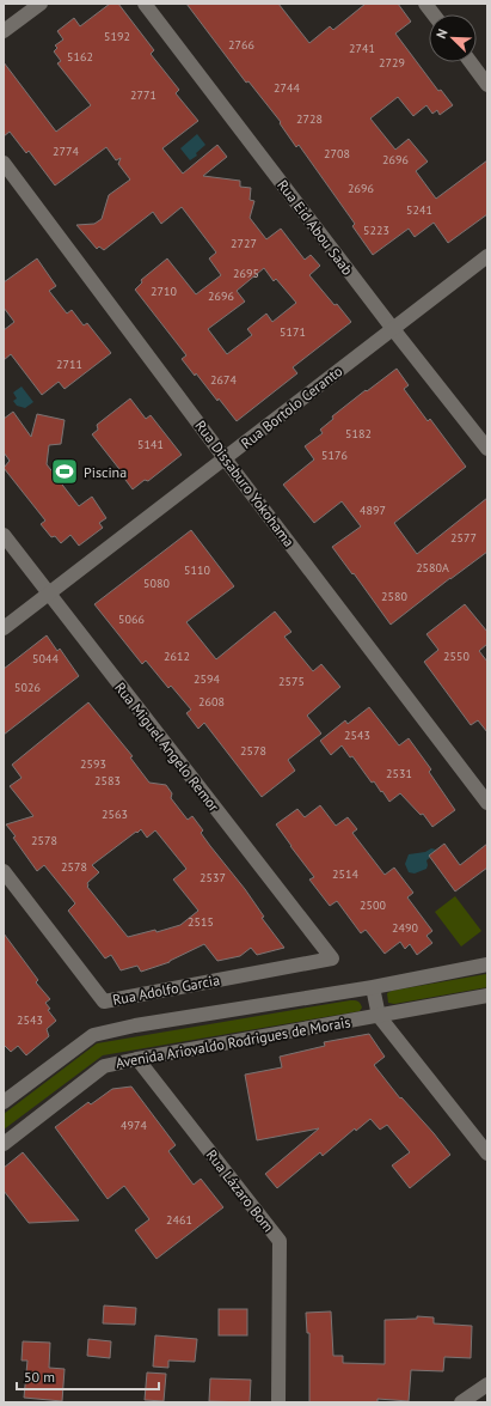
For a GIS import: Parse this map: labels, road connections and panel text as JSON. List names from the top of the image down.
{
  "streets": {
    "street": [
      "Rua Eid Abou Saab",
      "Rua Bortolo Ceranto",
      "Rua Dissaburo Yokohama",
      "Rua Miguel Angelo Remor",
      "Rua Adolfo Garcia",
      "Avenida Ariovaldo Rodrigues de Morais",
      "Rua Lázaro Bom"
    ]
  },
  "crossings": [
    ["Rua Eid Abou Saab", "Rua Bortolo Ceranto"],
    ["Rua Bortolo Ceranto", "Rua Dissaburo Yokohama"],
    ["Rua Bortolo Ceranto", "Rua Miguel Angelo Remor"],
    ["Rua Miguel Angelo Remor", "Rua Adolfo Garcia"],
    ["Avenida Ariovaldo Rodrigues de Morais", "Rua Lázaro Bom"]
  ],
  "places": {
    "sports": ["Piscina"]
  },
  "house_numbers": [
    "5192",
    "2766",
    "2741",
    "5162",
    "2729",
    "2744",
    "2771",
    "2728",
    "2774",
    "2708",
    "2696",
    "2696",
    "5241",
    "5223",
    "2727",
    "2695",
    "2710",
    "2696",
    "5171",
    "2711",
    "2674",
    "5182",
    "5141",
    "5176",
    "4897",
    "2577",
    "2580A",
    "5110",
    "5080",
    "2580",
    "5066",
    "2612",
    "2550",
    "5044",
    "2594",
    "2575",
    "5026",
    "2608",
    "2543",
    "2578",
    "2593",
    "2531",
    "2583",
    "2563",
    "2578",
    "2578",
    "2514",
    "2537",
    "2500",
    "2515",
    "2490",
    "2543",
    "4974",
    "2461"
  ],
  "scale_bar": "50 m",
  "north": "top left"
}
